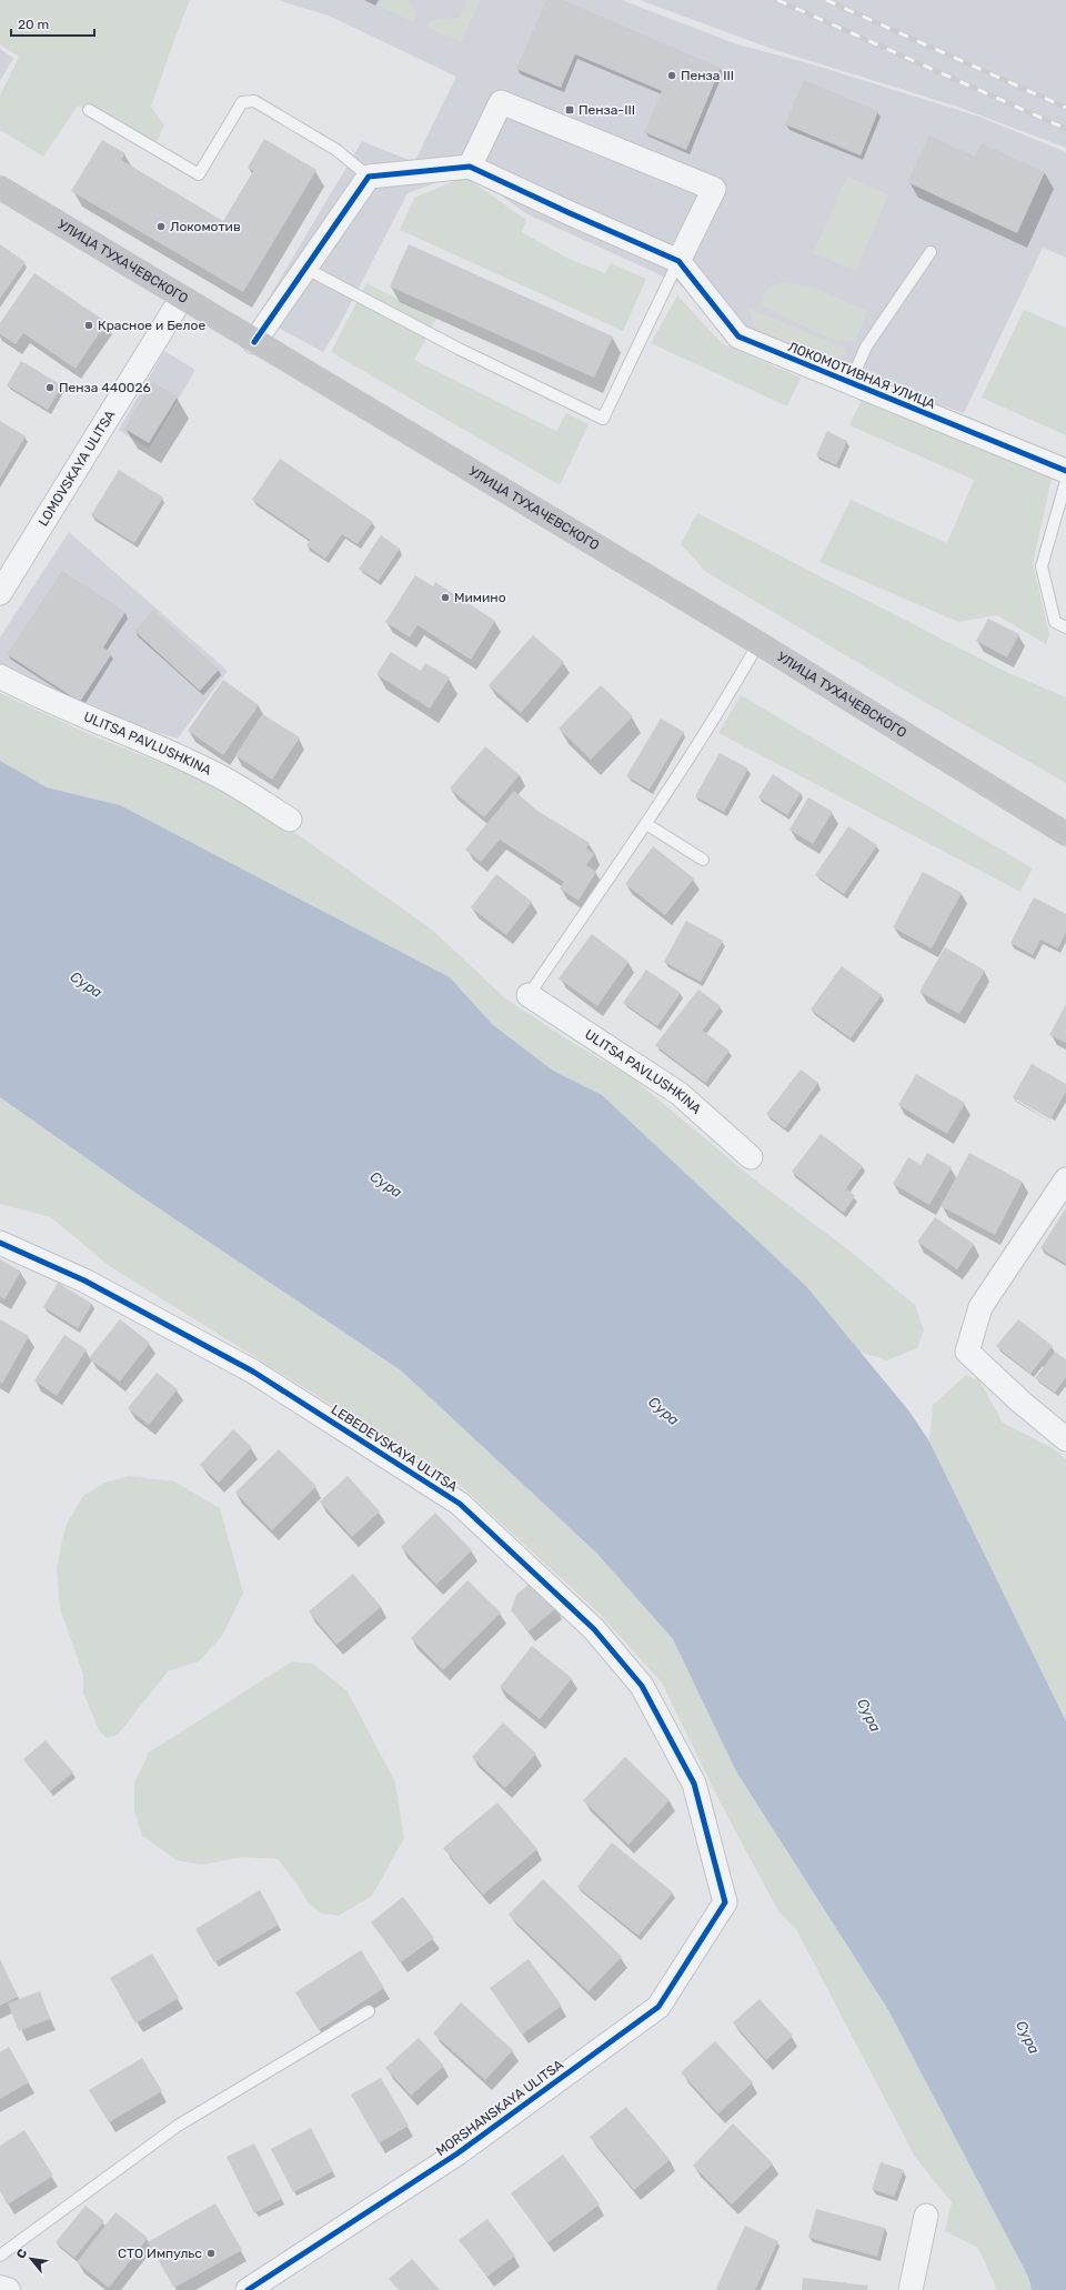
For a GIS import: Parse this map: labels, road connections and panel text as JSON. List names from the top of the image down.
{
  "streets": {
    "main road": ["УЛИЦА ТУХАЧЕВСКОГО"],
    "street": [
      "ЛОКОМОТИВНАЯ УЛИЦА",
      "LOMOVSKAYA ULITSA",
      "ULITSA PAVLUSHKINA",
      "LEBEDEVSKAYA ULITSA",
      "MORSHANSKAYA ULITSA"
    ]
  },
  "crossings": [
    ["УЛИЦА ТУХАЧЕВСКОГО", "LOMOVSKAYA ULITSA"],
    ["LEBEDEVSKAYA ULITSA", "MORSHANSKAYA ULITSA"]
  ],
  "water": ["Сура"],
  "places": {
    "other": [
      "Пенза III",
      "Локомотив",
      "Красное и Белое",
      "Пенза 440026",
      "Мимино",
      "СТО Импульс"
    ],
    "transit": ["Пенза-III"]
  },
  "scale_bar": "20 m",
  "north": "top left"
}
